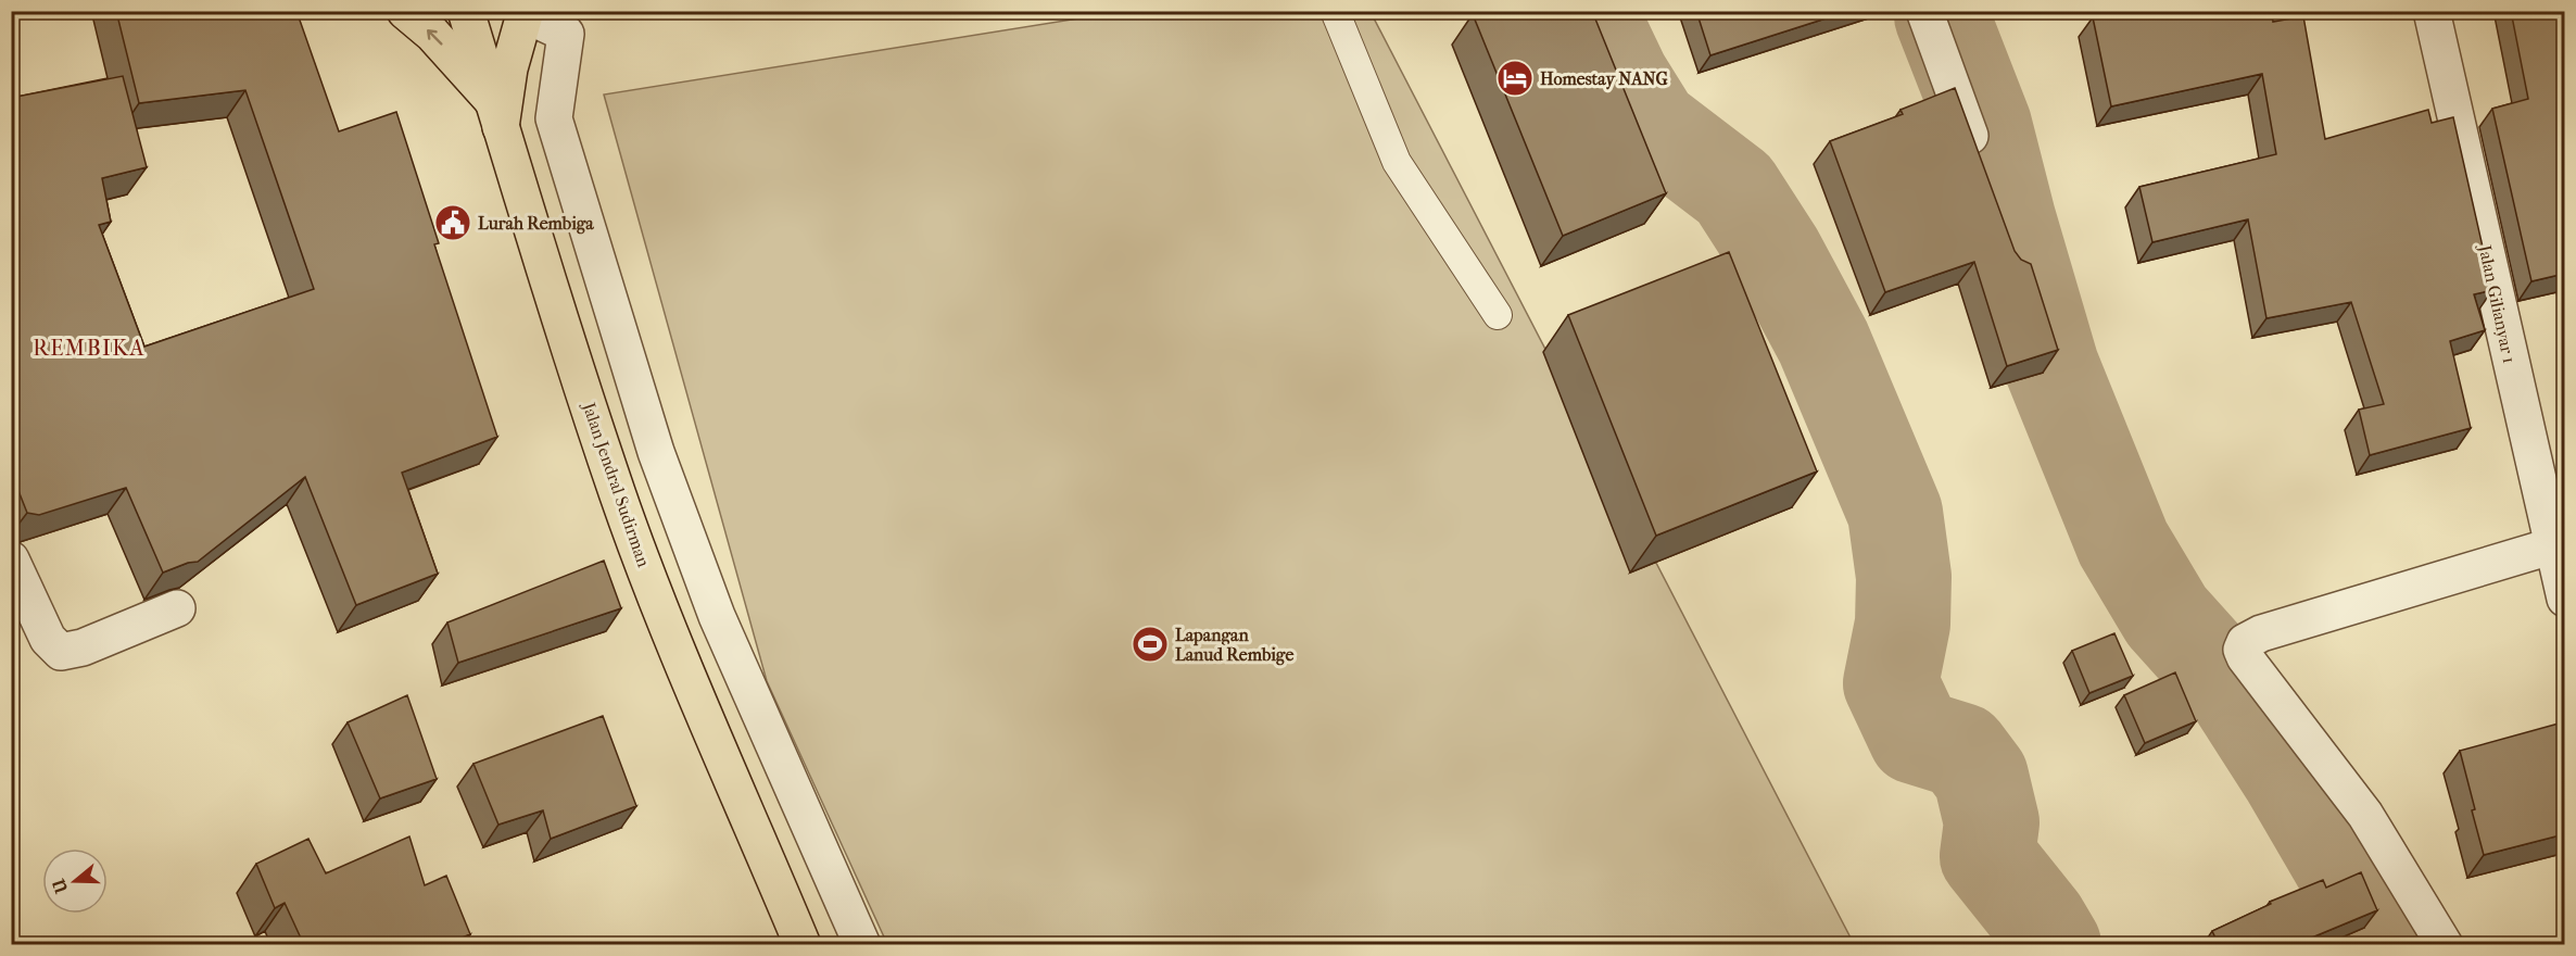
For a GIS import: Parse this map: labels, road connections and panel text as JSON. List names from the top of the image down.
{
  "streets": {
    "main road": ["Jalan Jendral Sudirman"],
    "street": ["Jalan Gilianyar 1"]
  },
  "districts": ["REMBIKA"],
  "places": {
    "hotel": ["Homestay NANG"],
    "public building": ["Lurah Rembiga"],
    "sports": ["Lapangan Lanud Rembige"]
  },
  "north": "left"
}
